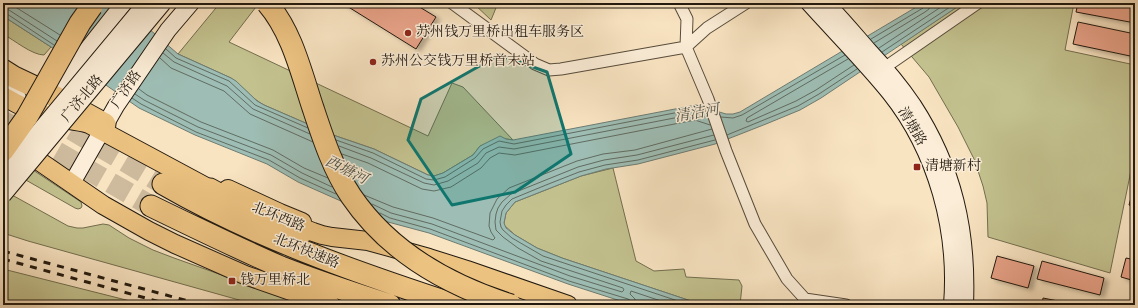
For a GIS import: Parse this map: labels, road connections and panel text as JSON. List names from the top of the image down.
{
  "streets": {
    "highway": ["北环快速路"],
    "main road": [
      "广济路",
      "广济北路",
      "清塘路",
      "北环西路"
    ]
  },
  "crossings": [
    ["广济路", "北环西路"]
  ],
  "water": ["清洁河", "西塘河"],
  "places": {
    "other": ["苏州钱万里桥出租车服务区", "苏州公交钱万里桥首末站"],
    "transit": ["清塘新村", "钱万里桥北"]
  }
}
